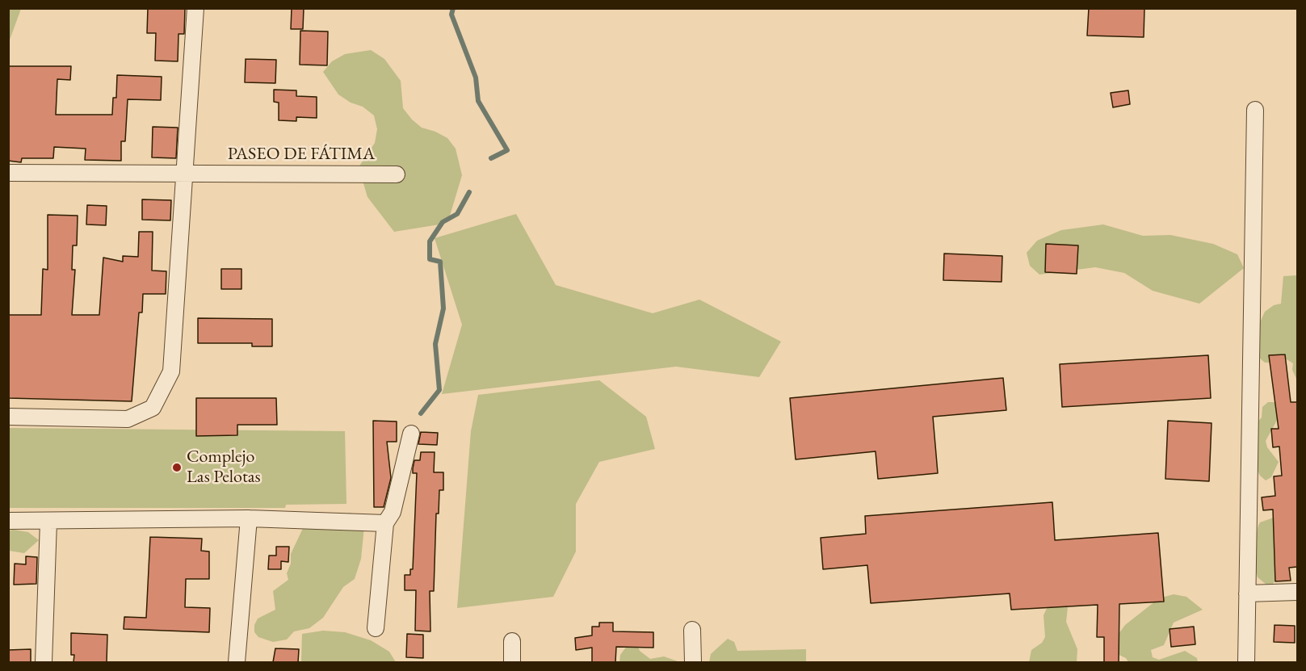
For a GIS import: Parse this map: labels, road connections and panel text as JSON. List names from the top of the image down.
{
  "streets": {
    "street": ["PASEO DE FÁTIMA"]
  },
  "places": ["Complejo Las Pelotas"]
}
